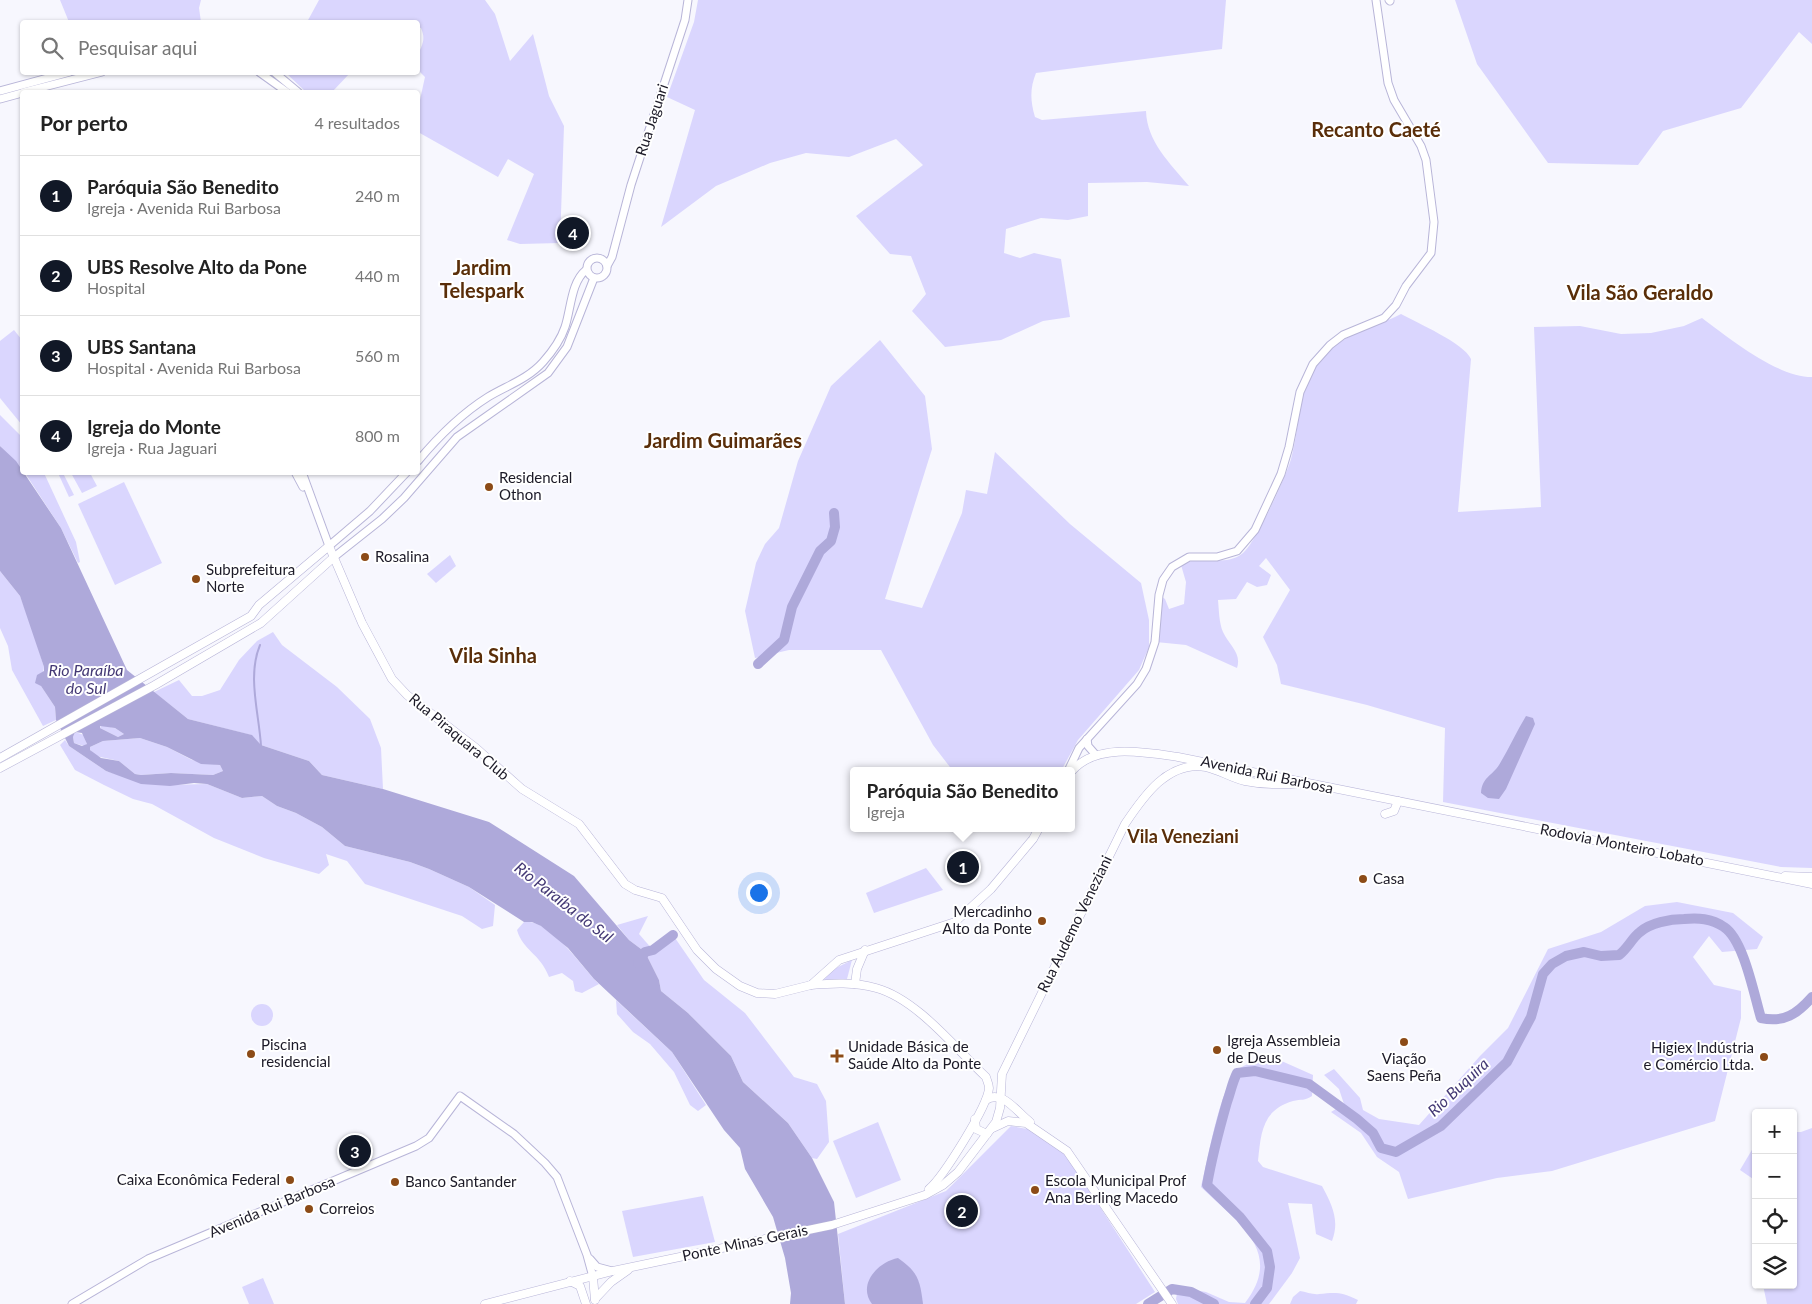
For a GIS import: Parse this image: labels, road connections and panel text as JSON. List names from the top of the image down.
{
  "streets": {
    "main road": [
      "Rua Piraquara Club",
      "Avenida Rui Barbosa",
      "Rodovia Monteiro Lobato",
      "Rua Audemo Veneziani",
      "Ponte Minas Gerais"
    ],
    "street": ["Rua Jaguari"]
  },
  "crossings": [
    ["Avenida Rui Barbosa", "Rodovia Monteiro Lobato"],
    ["Avenida Rui Barbosa", "Rua Audemo Veneziani"],
    ["Rua Audemo Veneziani", "Ponte Minas Gerais"]
  ],
  "districts": [
    "Recanto Caeté",
    "Jardim Telespark",
    "Vila São Geraldo",
    "Jardim Guimarães",
    "Vila Sinha",
    "Vila Veneziani"
  ],
  "water": ["Rio Paraíba do Sul", "Rio Buquira"],
  "places": {
    "other": [
      "Residencial Othon",
      "Rosalina",
      "Subprefeitura Norte",
      "Casa",
      "Mercadinho Alto da Ponte",
      "Viação Saens Peña",
      "Igreja Assembleia de Deus",
      "Piscina residencial",
      "Higiex Indústria e Comércio Ltda.",
      "Caixa Econômica Federal",
      "Banco Santander",
      "Escola Municipal Prof Ana Berling Macedo",
      "Correios"
    ],
    "health": ["Unidade Básica de Saúde Alto da Ponte"]
  },
  "page": {
    "search": "Pesquisar aqui",
    "heading": ["Por perto", "4 resultados"],
    "list": [
      {
        "mark": "1",
        "name": "Paróquia São Benedito",
        "note": "Igreja · Avenida Rui Barbosa",
        "value": "240 m"
      },
      {
        "mark": "2",
        "name": "UBS Resolve Alto da Pone",
        "note": "Hospital",
        "value": "440 m"
      },
      {
        "mark": "3",
        "name": "UBS Santana",
        "note": "Hospital · Avenida Rui Barbosa",
        "value": "560 m"
      },
      {
        "mark": "4",
        "name": "Igreja do Monte",
        "note": "Igreja · Rua Jaguari",
        "value": "800 m"
      }
    ],
    "pins": [
      "4",
      "1",
      "3",
      "2"
    ],
    "popup": ["Paróquia São Benedito", "Igreja"],
    "map_buttons": ["+", "−"]
  }
}
